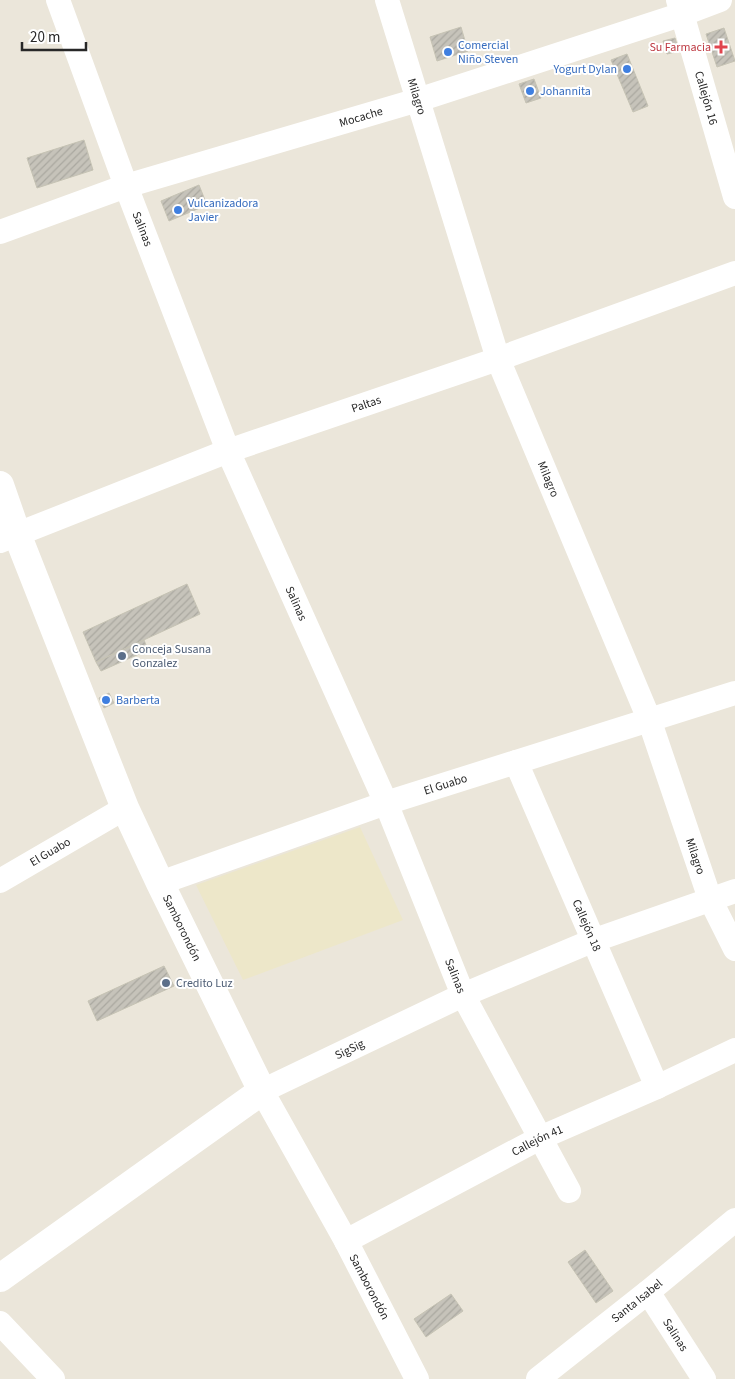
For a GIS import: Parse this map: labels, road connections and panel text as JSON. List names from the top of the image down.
{
  "streets": {
    "street": [
      "Milagro",
      "Callejón 16",
      "Mocache",
      "Salinas",
      "Paltas",
      "El Guabo",
      "Callejón 18",
      "Samborondón",
      "SigSig",
      "Callejón 41",
      "Santa Isabel"
    ]
  },
  "crossings": [
    ["Milagro", "Mocache"],
    ["Milagro", "Paltas"],
    ["Milagro", "El Guabo"],
    ["Milagro", "SigSig"],
    ["Callejón 16", "Mocache"],
    ["Mocache", "Salinas"],
    ["Salinas", "Paltas"],
    ["Salinas", "El Guabo"],
    ["Salinas", "SigSig"],
    ["Salinas", "Callejón 41"],
    ["Salinas", "Santa Isabel"],
    ["Paltas", "Samborondón"],
    ["El Guabo", "Callejón 18"],
    ["El Guabo", "Samborondón"],
    ["Callejón 18", "SigSig"],
    ["Callejón 18", "Callejón 41"],
    ["Samborondón", "SigSig"],
    ["Samborondón", "Callejón 41"]
  ],
  "places": {
    "health": ["Su Farmacia"],
    "other": [
      "Comercial Niño Steven",
      "Yogurt Dylan",
      "Johannita",
      "Vulcanizadora Javier",
      "Conceja Susana Gonzalez",
      "Barberta",
      "Credito Luz"
    ]
  },
  "scale_bar": "20 m"
}
